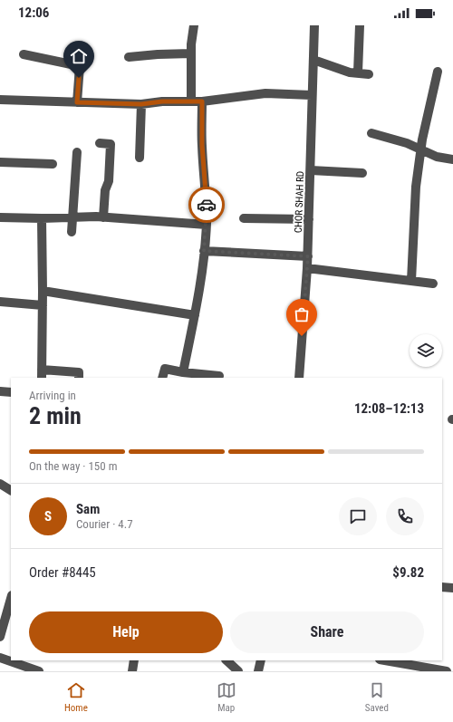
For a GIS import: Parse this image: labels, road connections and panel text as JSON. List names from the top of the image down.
{
  "streets": {
    "street": ["CHOR SHAH RD"]
  },
  "page": {
    "status": "12:06",
    "heading": ["2 min", "Arriving in", "12:08–12:13"],
    "panel": [
      "Sam",
      "Courier · 4.7",
      "Order #8445",
      "$9.82"
    ],
    "bar": "On the way · 150 m",
    "round": "S",
    "buttons": ["Help", "Share"],
    "tabs": ["Home", "Map", "Saved"]
  }
}
